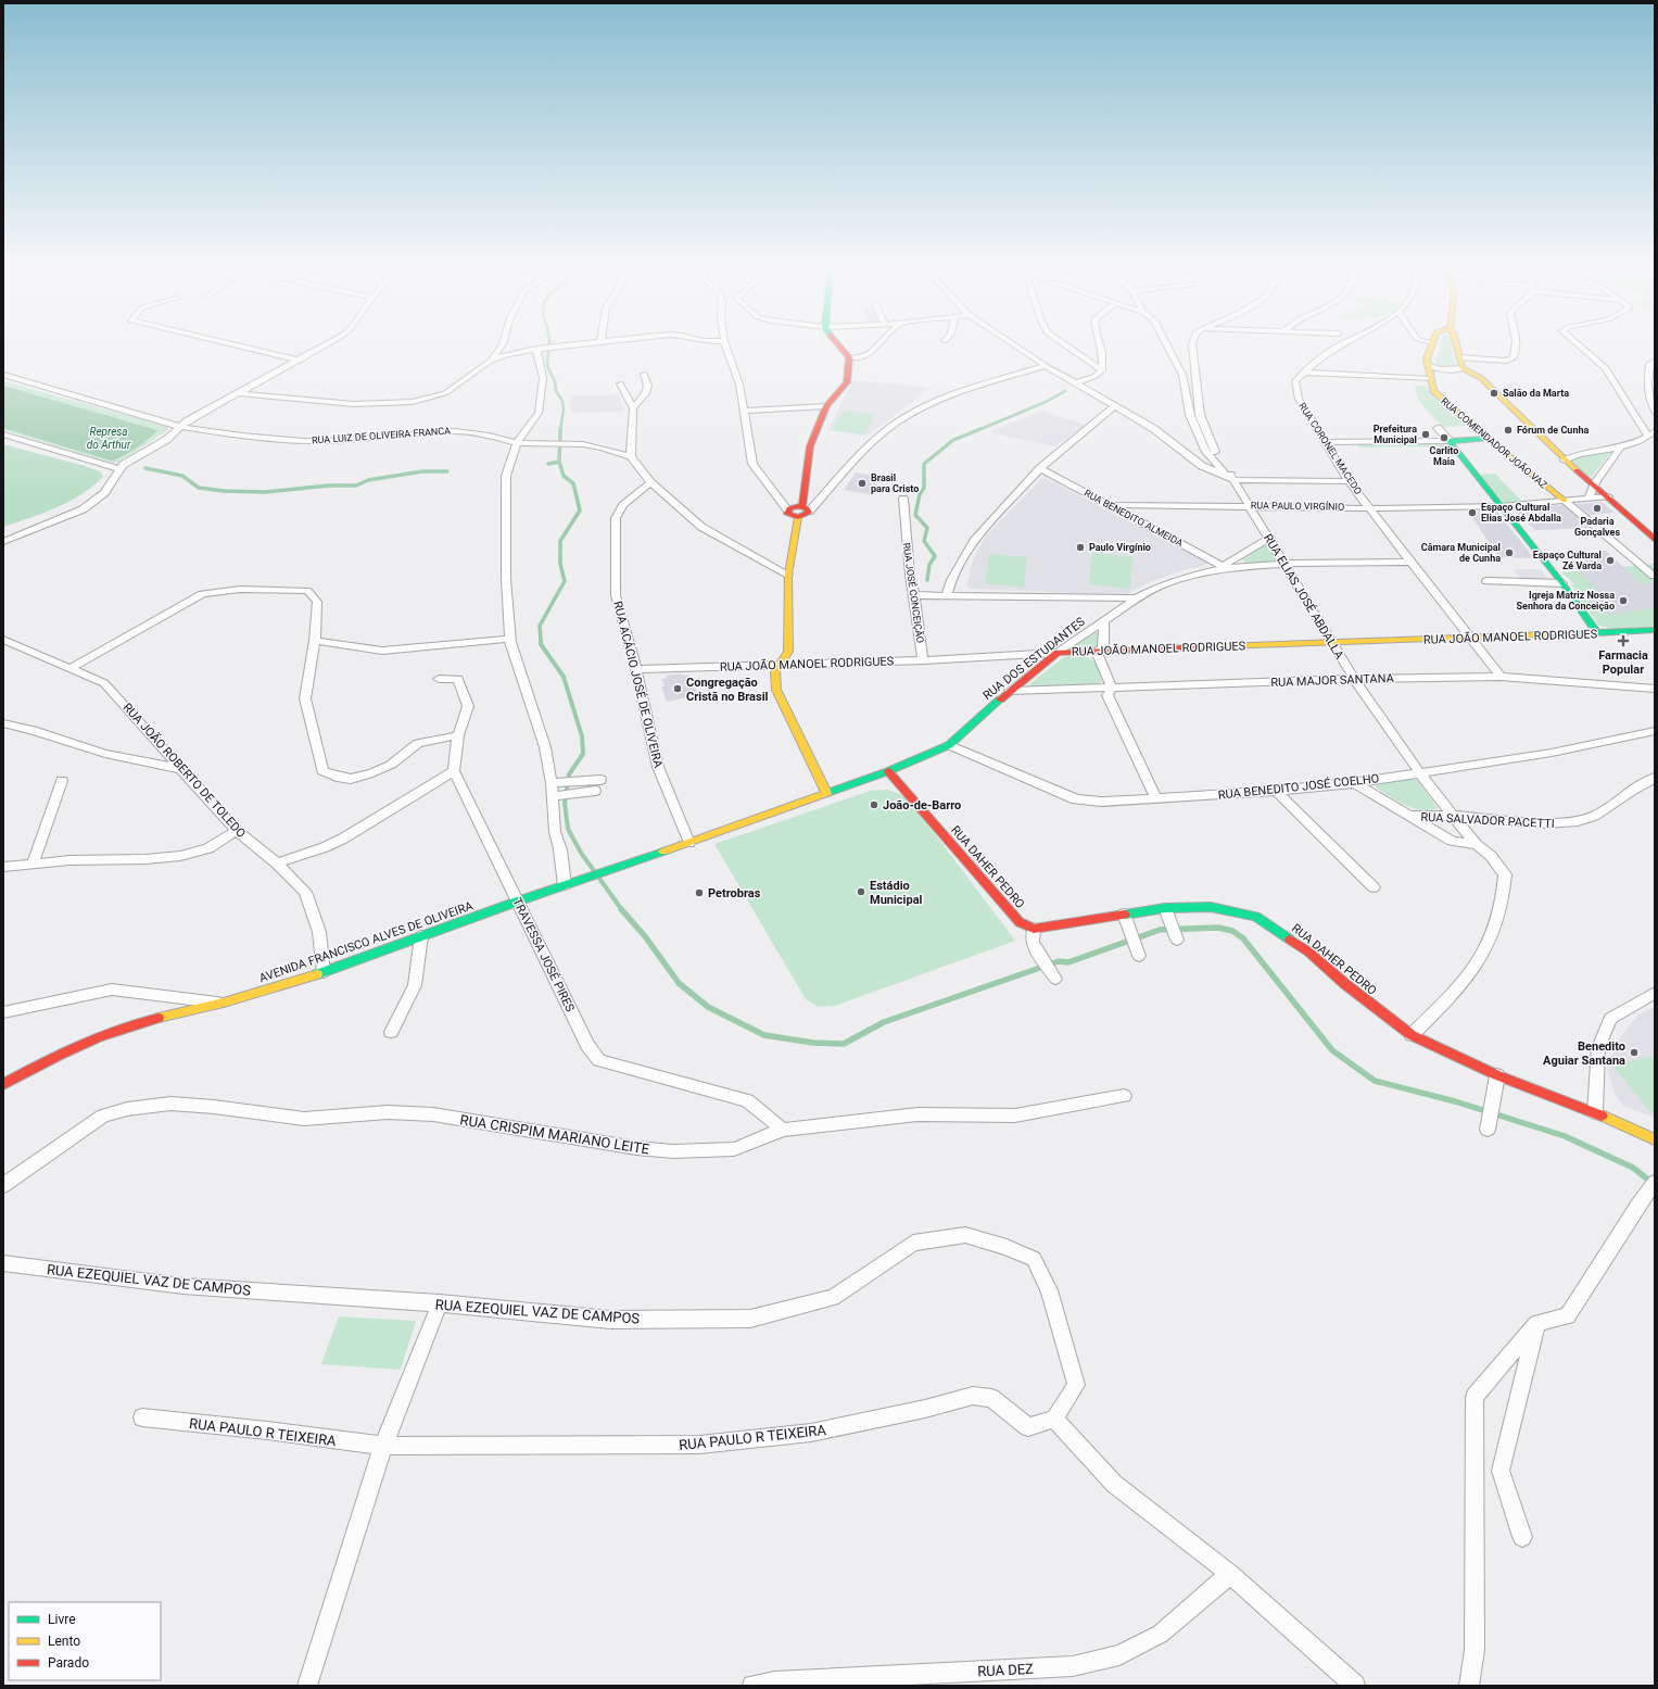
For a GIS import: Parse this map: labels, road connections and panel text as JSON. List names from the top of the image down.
{
  "streets": {
    "street": [
      "RUA LUIZ DE OLIVEIRA FRANCA",
      "RUA COMENDADOR JOÃO VAZ",
      "RUA CORONEL MACEDO",
      "RUA PAULO VIRGÍNIO",
      "RUA BENEDITO ALMEIDA",
      "RUA JOSÉ CONCEIÇÃO",
      "RUA ELIAS JOSÉ ABDALLA",
      "RUA JOÃO MANOEL RODRIGUES",
      "RUA DOS ESTUDANTES",
      "RUA MAJOR SANTANA",
      "RUA ACÁCIO JOSÉ DE OLIVEIRA",
      "RUA JOÃO ROBERTO DE TOLEDO",
      "RUA BENEDITO JOSÉ COELHO",
      "RUA SALVADOR PACETTI",
      "RUA DAHER PEDRO",
      "AVENIDA FRANCISCO ALVES DE OLIVEIRA",
      "TRAVESSA JOSÉ PIRES",
      "RUA CRISPIM MARIANO LEITE",
      "RUA EZEQUIEL VAZ DE CAMPOS",
      "RUA PAULO R TEIXEIRA",
      "RUA DEZ"
    ]
  },
  "crossings": [
    ["RUA COMENDADOR JOÃO VAZ", "RUA PAULO VIRGÍNIO"],
    ["RUA CORONEL MACEDO", "RUA PAULO VIRGÍNIO"],
    ["RUA CORONEL MACEDO", "RUA JOÃO MANOEL RODRIGUES"],
    ["RUA CORONEL MACEDO", "RUA DOS ESTUDANTES"],
    ["RUA CORONEL MACEDO", "RUA MAJOR SANTANA"],
    ["RUA PAULO VIRGÍNIO", "RUA BENEDITO ALMEIDA"],
    ["RUA PAULO VIRGÍNIO", "RUA ELIAS JOSÉ ABDALLA"],
    ["RUA BENEDITO ALMEIDA", "RUA DOS ESTUDANTES"],
    ["RUA JOSÉ CONCEIÇÃO", "RUA JOÃO MANOEL RODRIGUES"],
    ["RUA ELIAS JOSÉ ABDALLA", "RUA JOÃO MANOEL RODRIGUES"],
    ["RUA ELIAS JOSÉ ABDALLA", "RUA DOS ESTUDANTES"],
    ["RUA ELIAS JOSÉ ABDALLA", "RUA MAJOR SANTANA"],
    ["RUA ELIAS JOSÉ ABDALLA", "RUA BENEDITO JOSÉ COELHO"],
    ["RUA ELIAS JOSÉ ABDALLA", "RUA SALVADOR PACETTI"],
    ["RUA ELIAS JOSÉ ABDALLA", "RUA DAHER PEDRO"],
    ["RUA JOÃO MANOEL RODRIGUES", "RUA DOS ESTUDANTES"],
    ["RUA JOÃO MANOEL RODRIGUES", "RUA ACÁCIO JOSÉ DE OLIVEIRA"],
    ["RUA DOS ESTUDANTES", "RUA MAJOR SANTANA"],
    ["RUA DOS ESTUDANTES", "RUA ACÁCIO JOSÉ DE OLIVEIRA"],
    ["RUA DOS ESTUDANTES", "RUA BENEDITO JOSÉ COELHO"],
    ["RUA DOS ESTUDANTES", "RUA DAHER PEDRO"],
    ["RUA DOS ESTUDANTES", "AVENIDA FRANCISCO ALVES DE OLIVEIRA"],
    ["RUA ACÁCIO JOSÉ DE OLIVEIRA", "AVENIDA FRANCISCO ALVES DE OLIVEIRA"],
    ["RUA JOÃO ROBERTO DE TOLEDO", "AVENIDA FRANCISCO ALVES DE OLIVEIRA"],
    ["AVENIDA FRANCISCO ALVES DE OLIVEIRA", "TRAVESSA JOSÉ PIRES"],
    ["TRAVESSA JOSÉ PIRES", "RUA CRISPIM MARIANO LEITE"],
    ["RUA EZEQUIEL VAZ DE CAMPOS", "RUA PAULO R TEIXEIRA"]
  ],
  "water": ["Represa do Arthur"],
  "places": {
    "other": [
      "Salão da Marta",
      "Fórum de Cunha",
      "Prefeitura Municipal",
      "Carlito Maia",
      "Brasil para Cristo",
      "Padaria Gonçalves",
      "Espaço Cultural Elias José Abdalla",
      "Paulo Virgínio",
      "Câmara Municipal de Cunha",
      "Espaço Cultural Zé Varda",
      "Igreja Matriz Nossa Senhora da Conceição",
      "Congregação Cristã no Brasil",
      "João-de-Barro",
      "Estádio Municipal",
      "Petrobras",
      "Benedito Aguiar Santana"
    ],
    "health": ["Farmacia Popular"]
  },
  "legend": ["Livre", "Lento", "Parado"]
}
